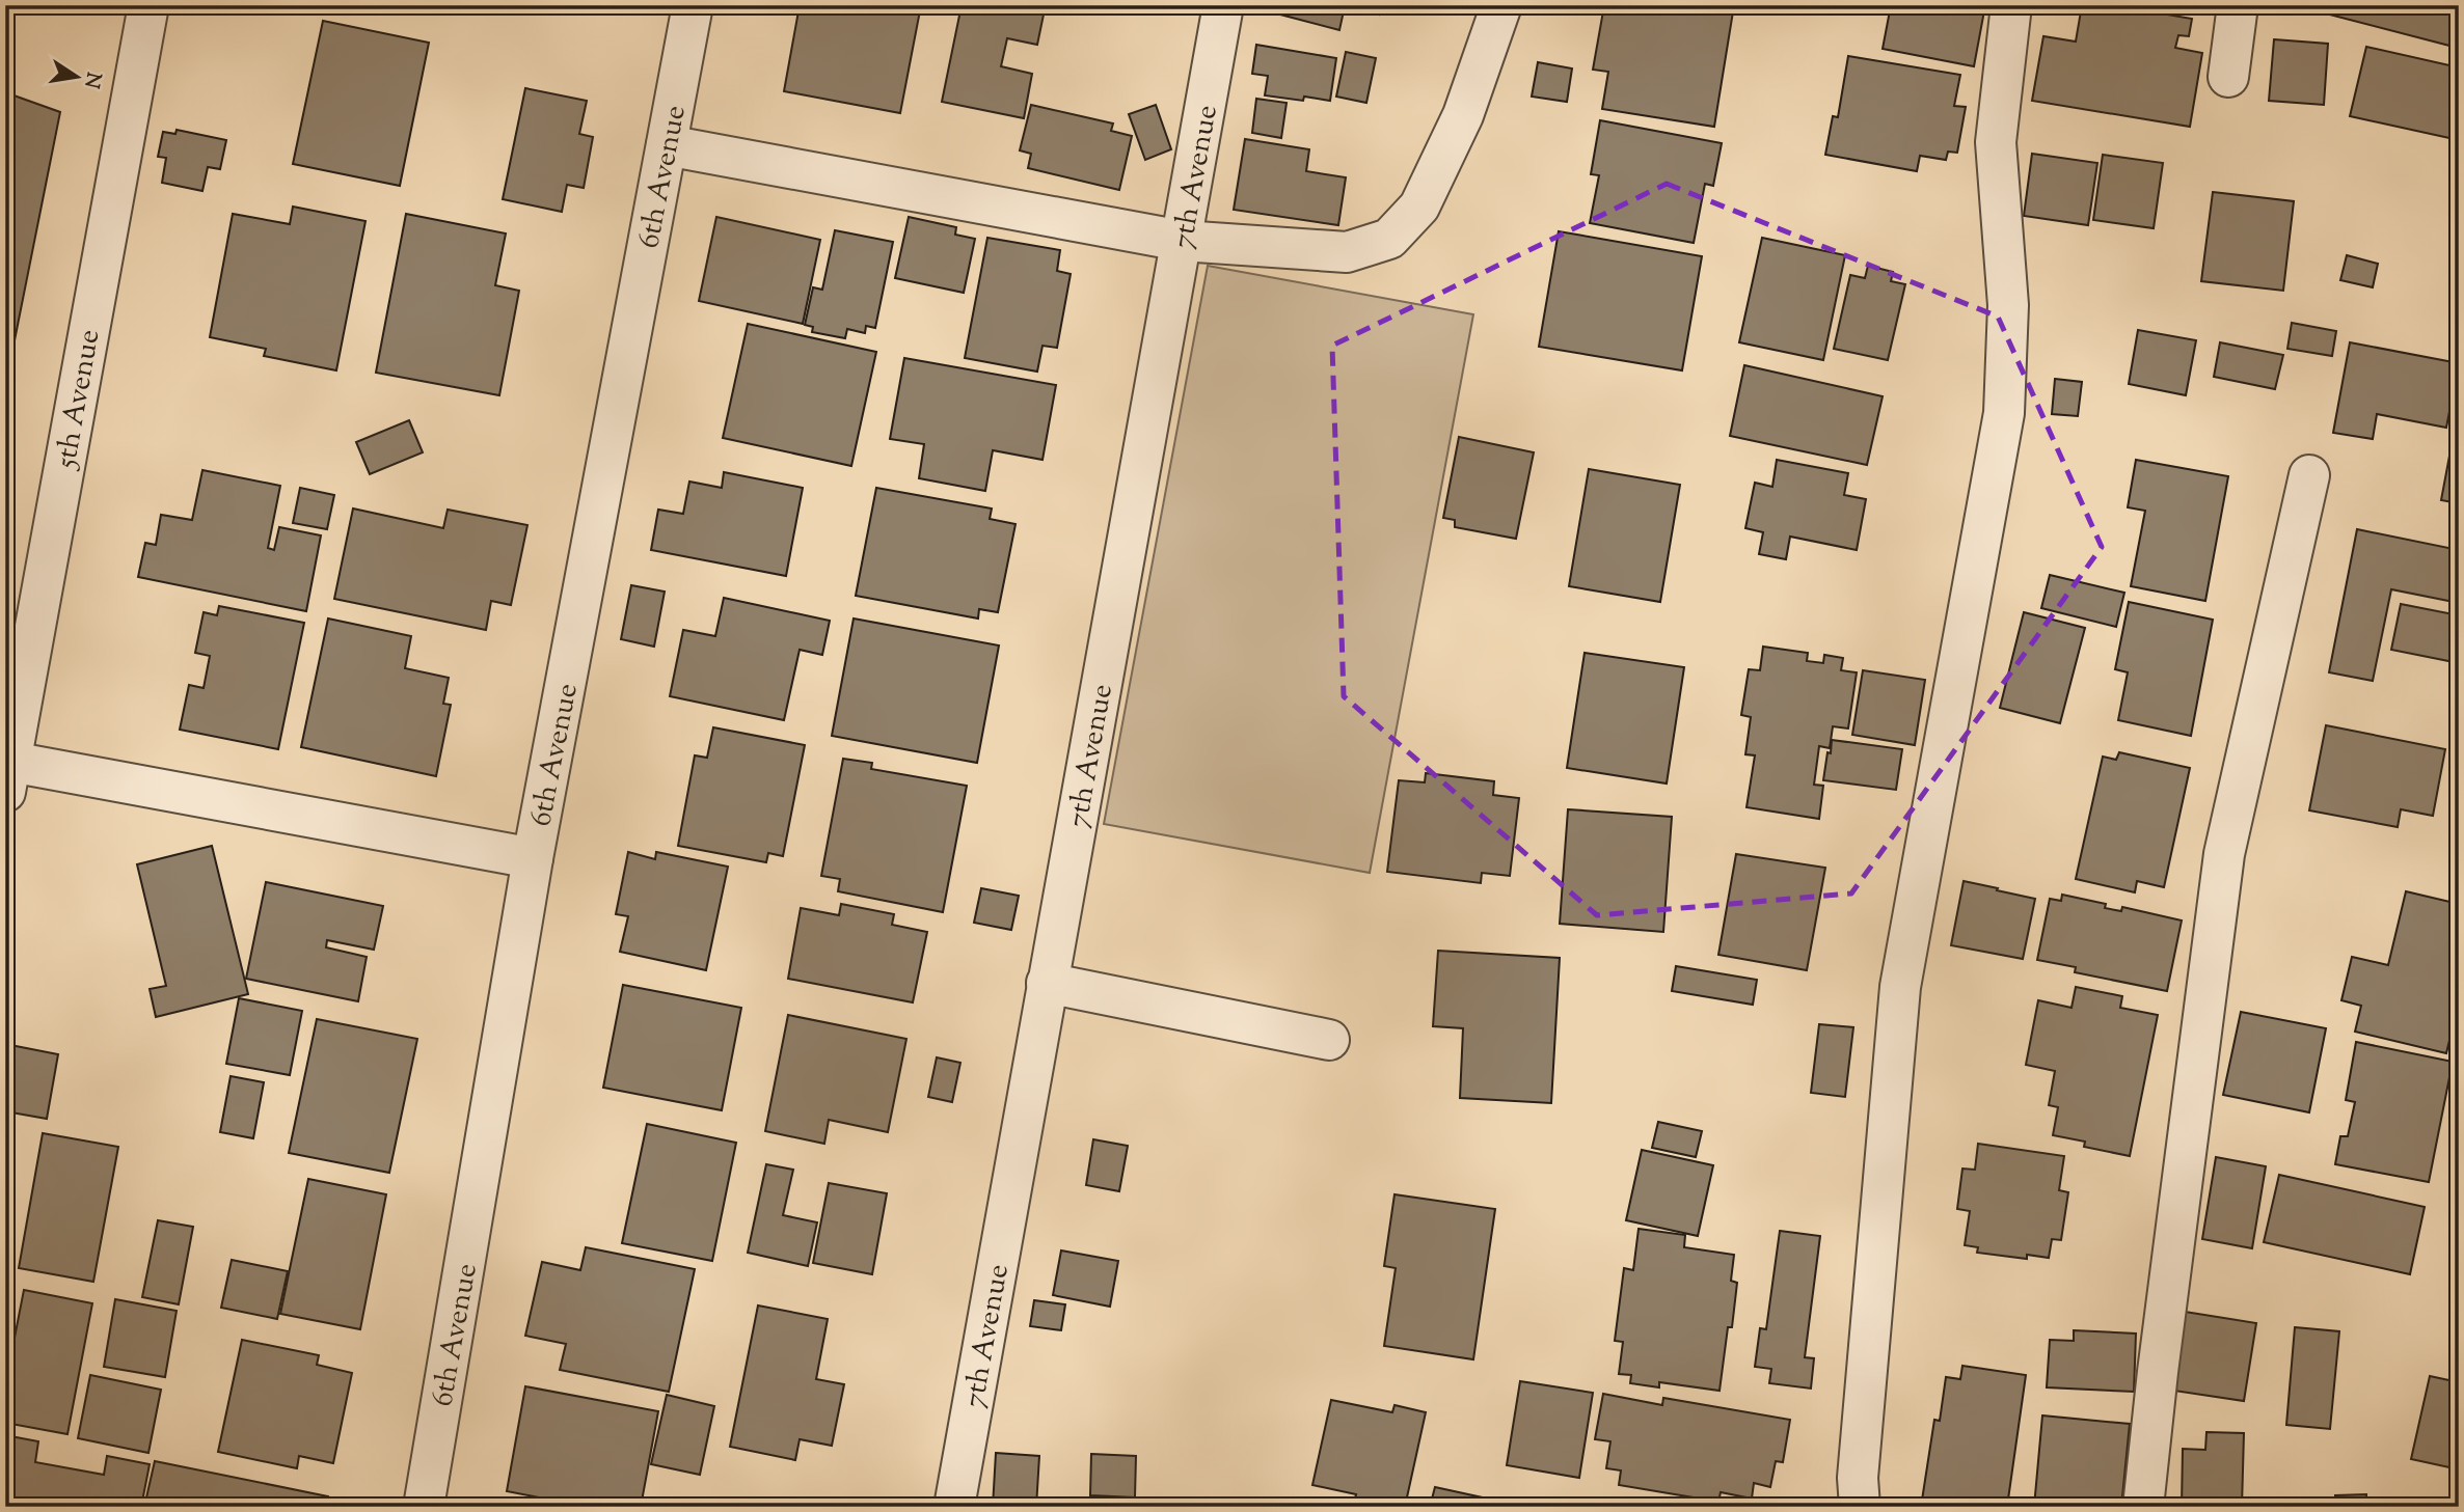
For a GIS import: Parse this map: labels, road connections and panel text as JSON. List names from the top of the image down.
{
  "streets": {
    "street": ["6th Avenue", "7th Avenue", "5th Avenue"]
  },
  "north": "right"
}
